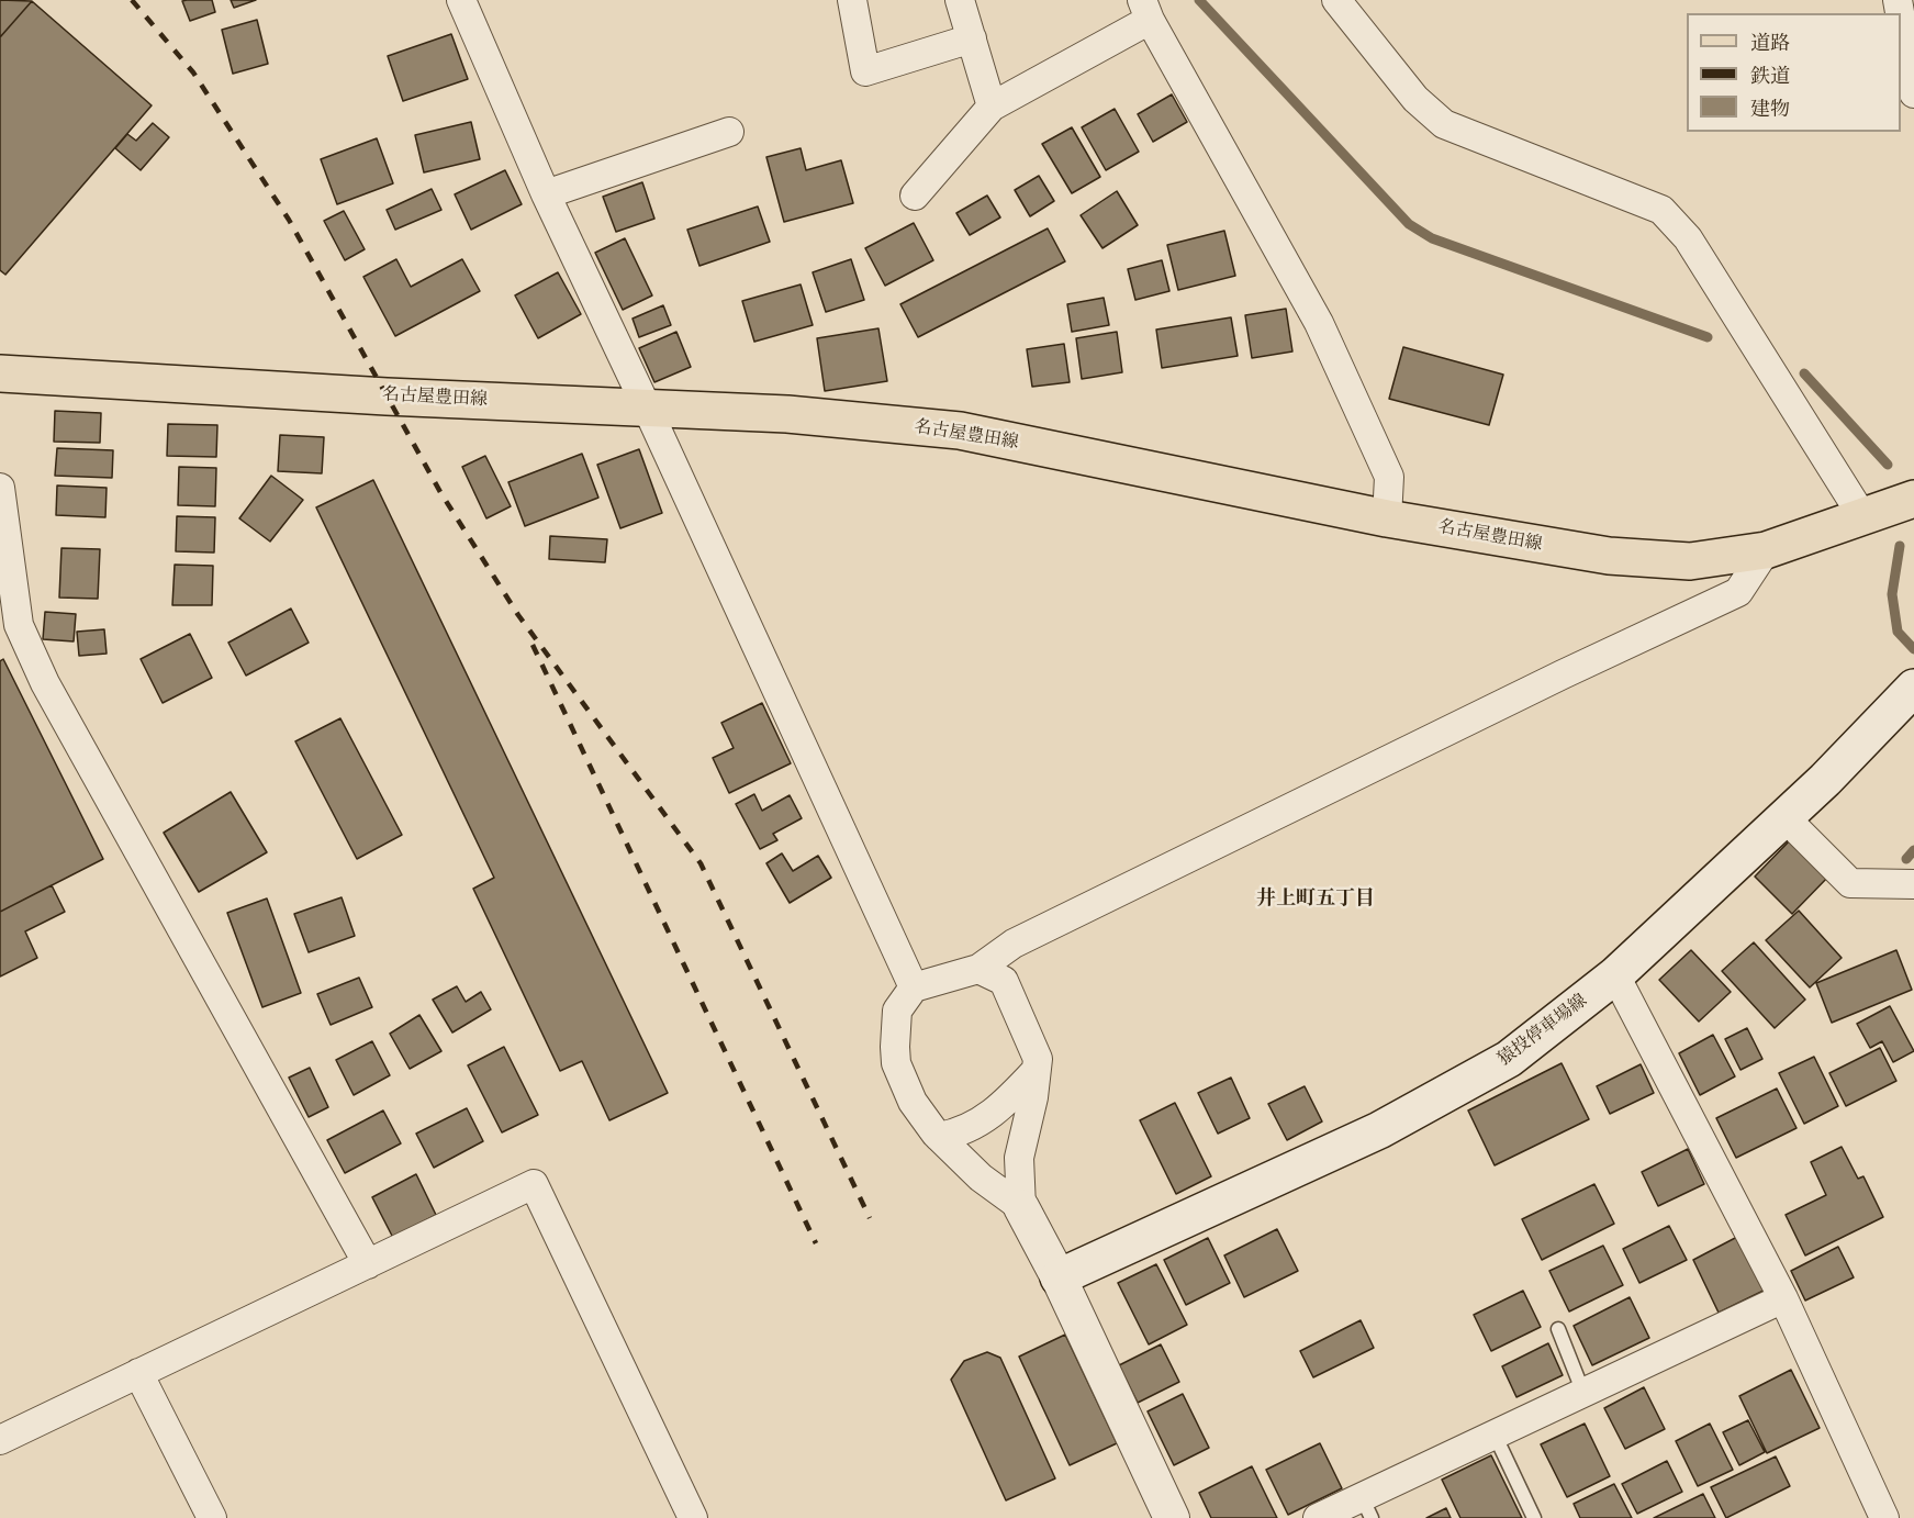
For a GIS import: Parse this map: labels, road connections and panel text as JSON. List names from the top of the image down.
{
  "streets": {
    "main road": ["名古屋豊田線", "猿投停車場線"]
  },
  "districts": ["井上町五丁目"],
  "legend": ["道路", "鉄道", "建物"]
}
